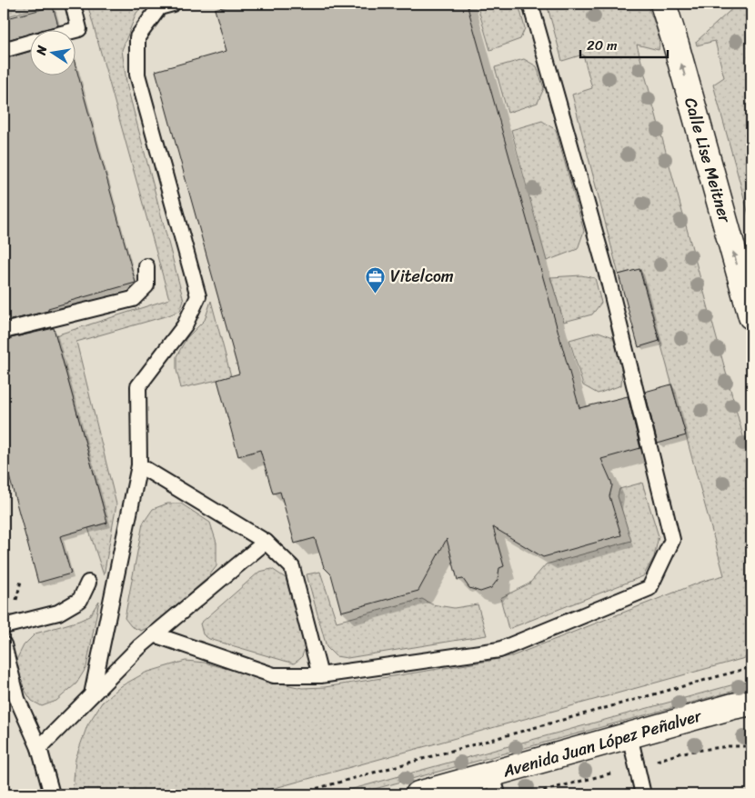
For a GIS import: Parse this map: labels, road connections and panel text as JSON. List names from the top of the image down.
{
  "streets": {
    "main road": ["Calle Lise Meitner", "Avenida Juan López Peñalver"]
  },
  "one_way": ["Calle Lise Meitner"],
  "places": {
    "office": ["Vitelcom"]
  },
  "scale_bar": "20 m",
  "north": "left"
}
